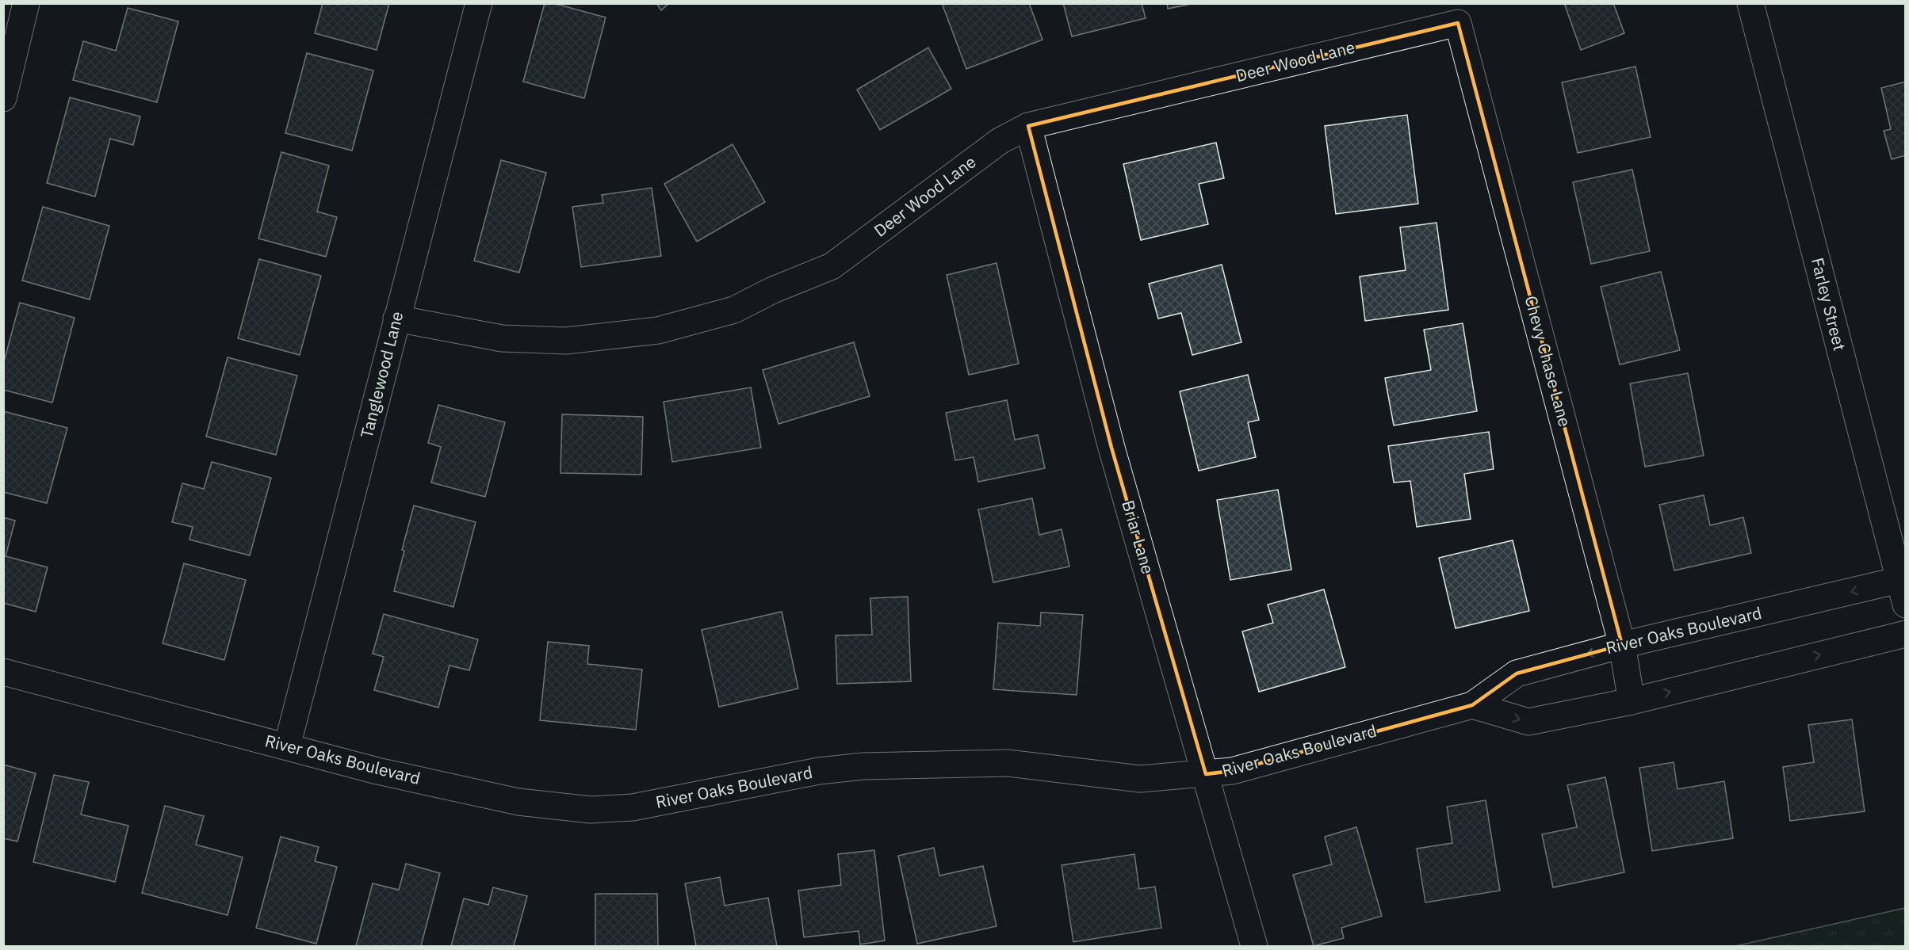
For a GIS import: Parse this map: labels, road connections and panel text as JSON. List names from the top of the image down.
{
  "streets": {
    "street": [
      "Deer Wood Lane",
      "Farley Street",
      "Chevy Chase Lane",
      "Tanglewood Lane",
      "Briar Lane",
      "River Oaks Boulevard"
    ]
  },
  "crossings": [
    ["Deer Wood Lane", "Chevy Chase Lane"],
    ["Deer Wood Lane", "Tanglewood Lane"],
    ["Deer Wood Lane", "Briar Lane"],
    ["Farley Street", "River Oaks Boulevard"],
    ["Chevy Chase Lane", "River Oaks Boulevard"],
    ["Tanglewood Lane", "River Oaks Boulevard"],
    ["Briar Lane", "River Oaks Boulevard"]
  ]
}
